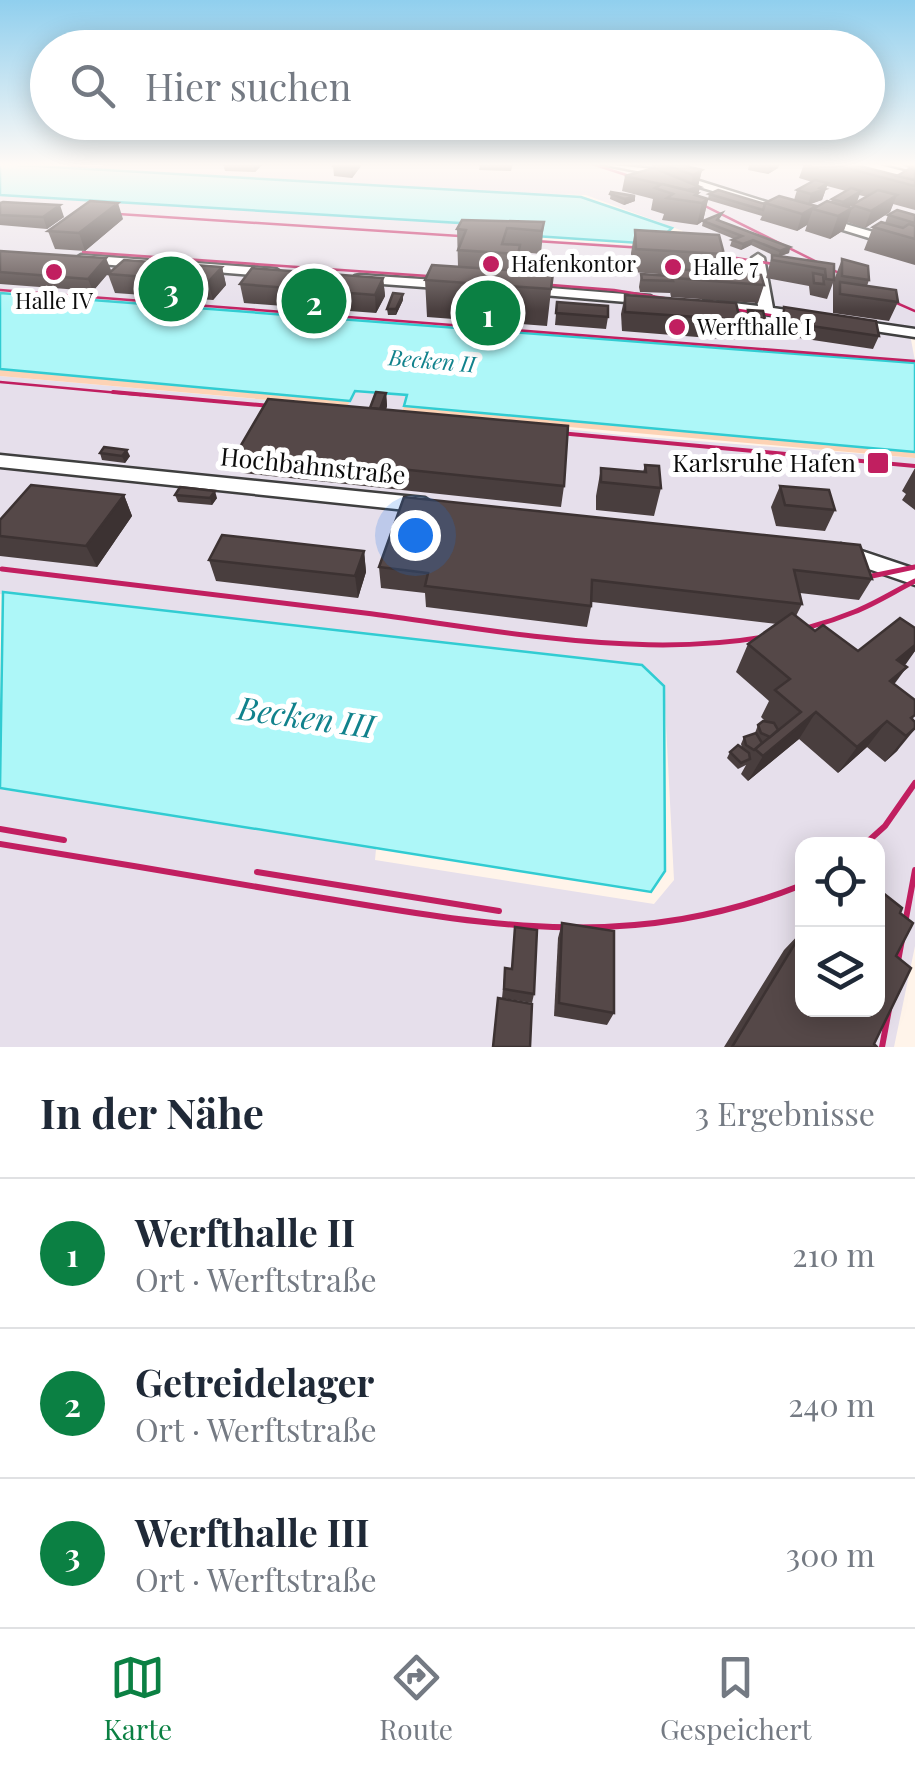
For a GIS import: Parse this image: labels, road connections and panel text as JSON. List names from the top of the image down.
{
  "streets": {
    "street": ["Hochbahnstraße"]
  },
  "water": ["Becken II", "Becken III"],
  "places": {
    "other": [
      "Hafenkontor",
      "Halle 7",
      "Halle IV",
      "Werfthalle I"
    ],
    "transit": ["Karlsruhe Hafen"]
  },
  "page": {
    "search": "Hier suchen",
    "pins": ["3", "2", "1"],
    "heading": ["In der Nähe", "3 Ergebnisse"],
    "list": [
      {
        "mark": "1",
        "name": "Werfthalle II",
        "note": "Ort · Werftstraße",
        "value": "210 m"
      },
      {
        "mark": "2",
        "name": "Getreidelager",
        "note": "Ort · Werftstraße",
        "value": "240 m"
      },
      {
        "mark": "3",
        "name": "Werfthalle III",
        "note": "Ort · Werftstraße",
        "value": "300 m"
      }
    ],
    "nav": ["Karte", "Route", "Gespeichert"]
  }
}
